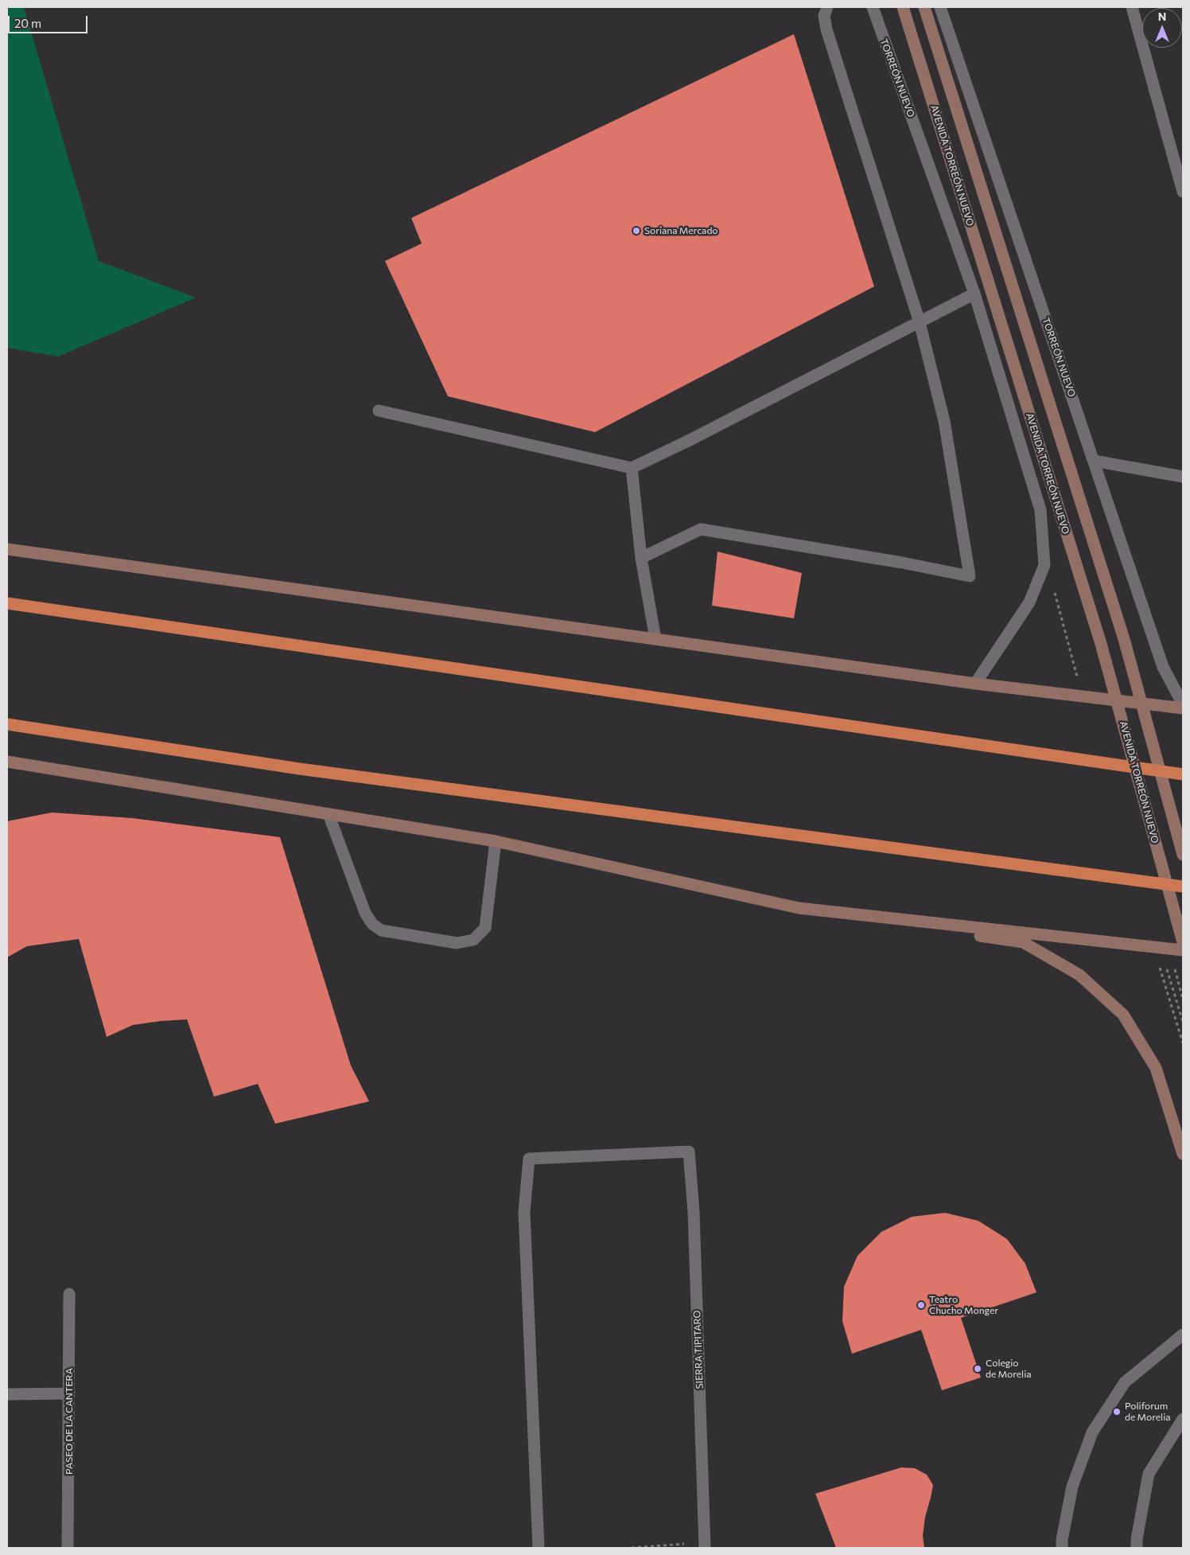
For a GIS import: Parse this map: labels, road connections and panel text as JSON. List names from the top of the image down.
{
  "streets": {
    "main road": ["AVENIDA TORREÓN NUEVO"],
    "street": ["TORREÓN NUEVO", "SIERRA TIPITARO", "PASEO DE LA CANTERA"]
  },
  "places": [
    "Soriana Mercado",
    "Teatro Chucho Monger",
    "Colegio de Morelia",
    "Poliforum de Morelia"
  ],
  "scale_bar": "20 m",
  "north": "top"
}
